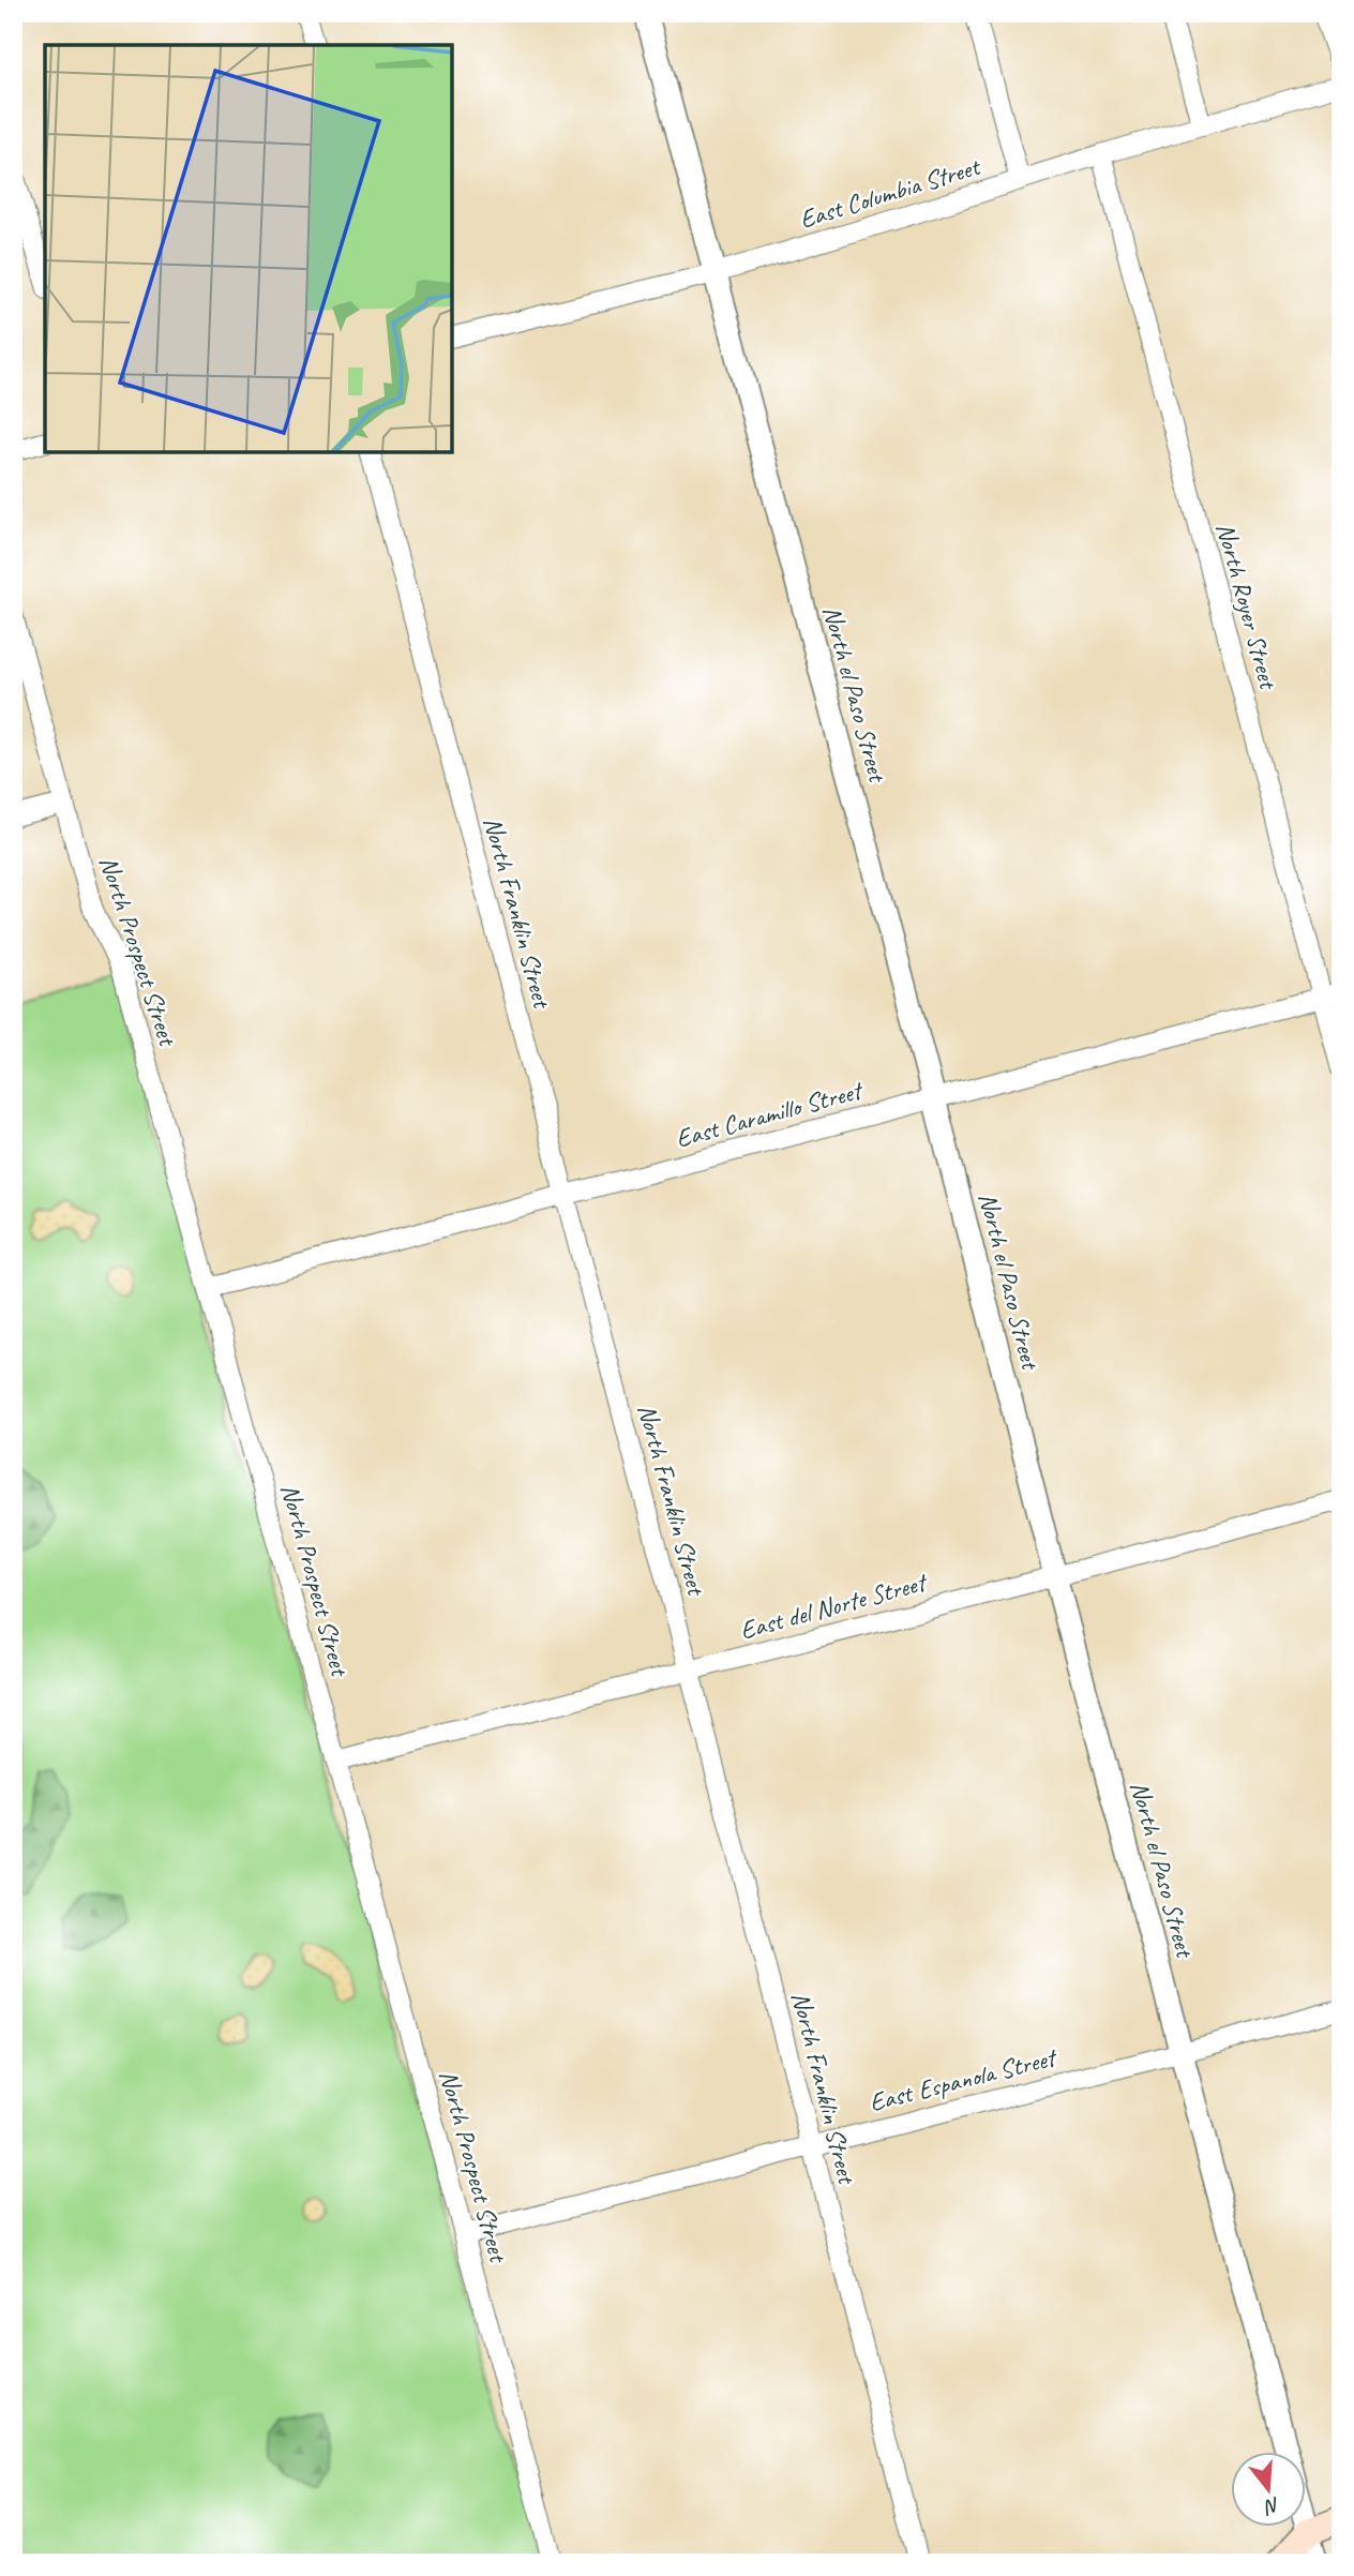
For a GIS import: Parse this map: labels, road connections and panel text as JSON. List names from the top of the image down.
{
  "streets": {
    "street": [
      "East Columbia Street",
      "North Royer Street",
      "North el Paso Street",
      "North Franklin Street",
      "North Prospect Street",
      "East Caramillo Street",
      "East del Norte Street",
      "East Espanola Street"
    ]
  },
  "crossings": [
    ["East Columbia Street", "North Royer Street"],
    ["East Columbia Street", "North el Paso Street"],
    ["North Royer Street", "East Caramillo Street"],
    ["North el Paso Street", "East Caramillo Street"],
    ["North el Paso Street", "East del Norte Street"],
    ["North el Paso Street", "East Espanola Street"],
    ["North Franklin Street", "East Caramillo Street"],
    ["North Franklin Street", "East del Norte Street"],
    ["North Franklin Street", "East Espanola Street"],
    ["North Prospect Street", "East Caramillo Street"],
    ["North Prospect Street", "East del Norte Street"],
    ["North Prospect Street", "East Espanola Street"]
  ],
  "north": "bottom"
}
